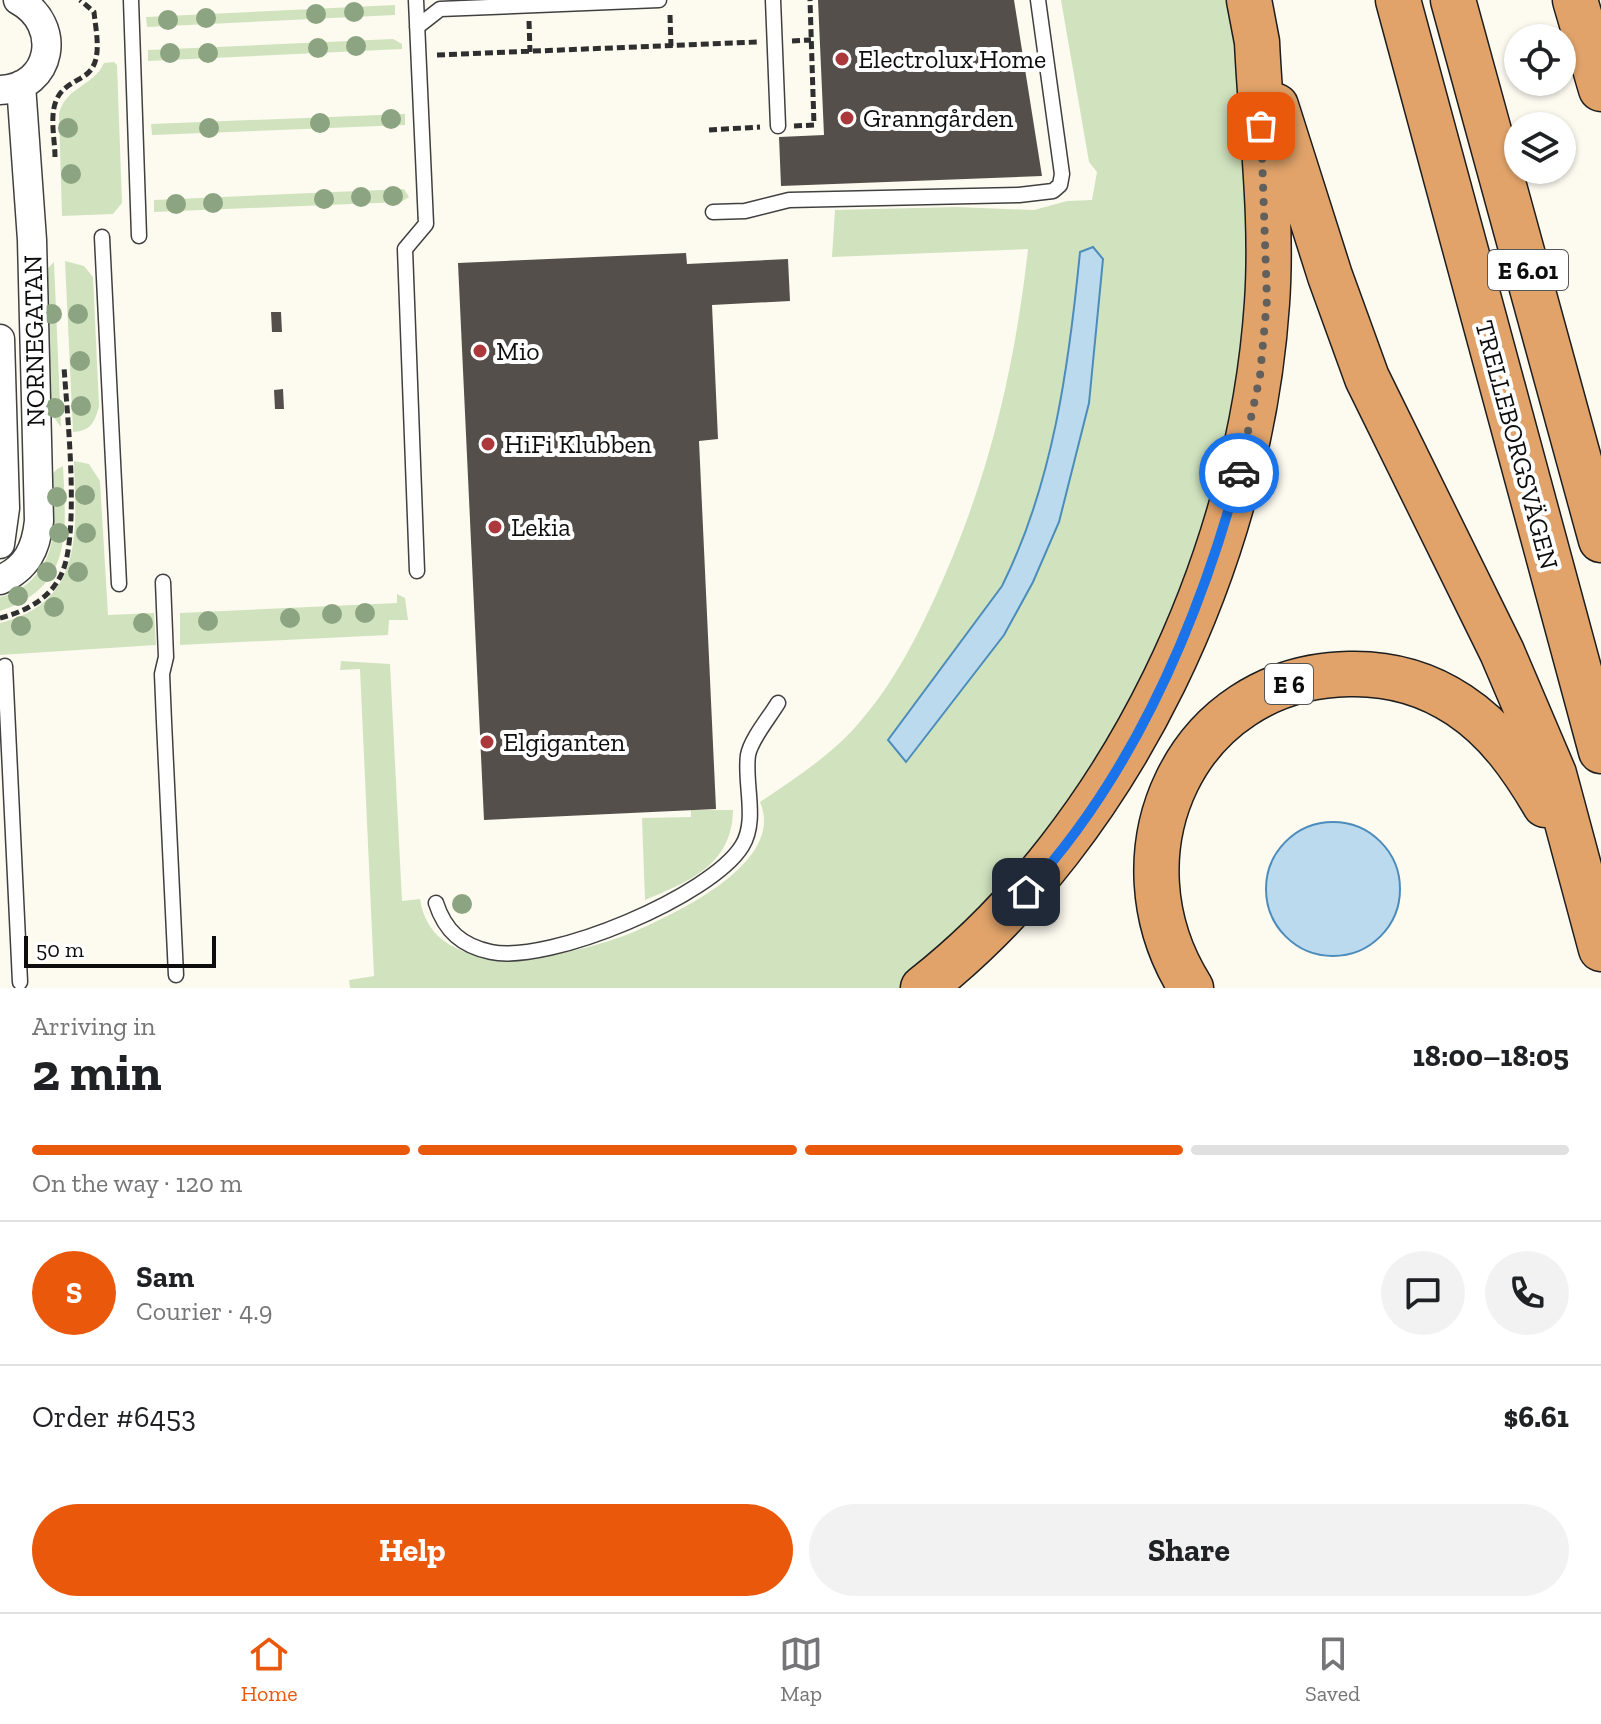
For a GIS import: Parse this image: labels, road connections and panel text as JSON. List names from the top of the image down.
{
  "streets": {
    "highway": ["E 6.01", "TRELLEBORGSVÄGEN", "E 6"],
    "street": ["NORNEGATAN"]
  },
  "places": [
    "Electrolux Home",
    "Granngården",
    "Mio",
    "HiFi Klubben",
    "Lekia",
    "Elgiganten"
  ],
  "scale_bar": "50 m",
  "page": {
    "scale": "50 m",
    "heading": ["2 min", "Arriving in", "18:00–18:05"],
    "panel": [
      "Sam",
      "Courier · 4.9",
      "Order #6453",
      "$6.61"
    ],
    "bar": "On the way · 120 m",
    "round": "S",
    "buttons": ["Help", "Share"],
    "tabs": ["Home", "Map", "Saved"]
  }
}
